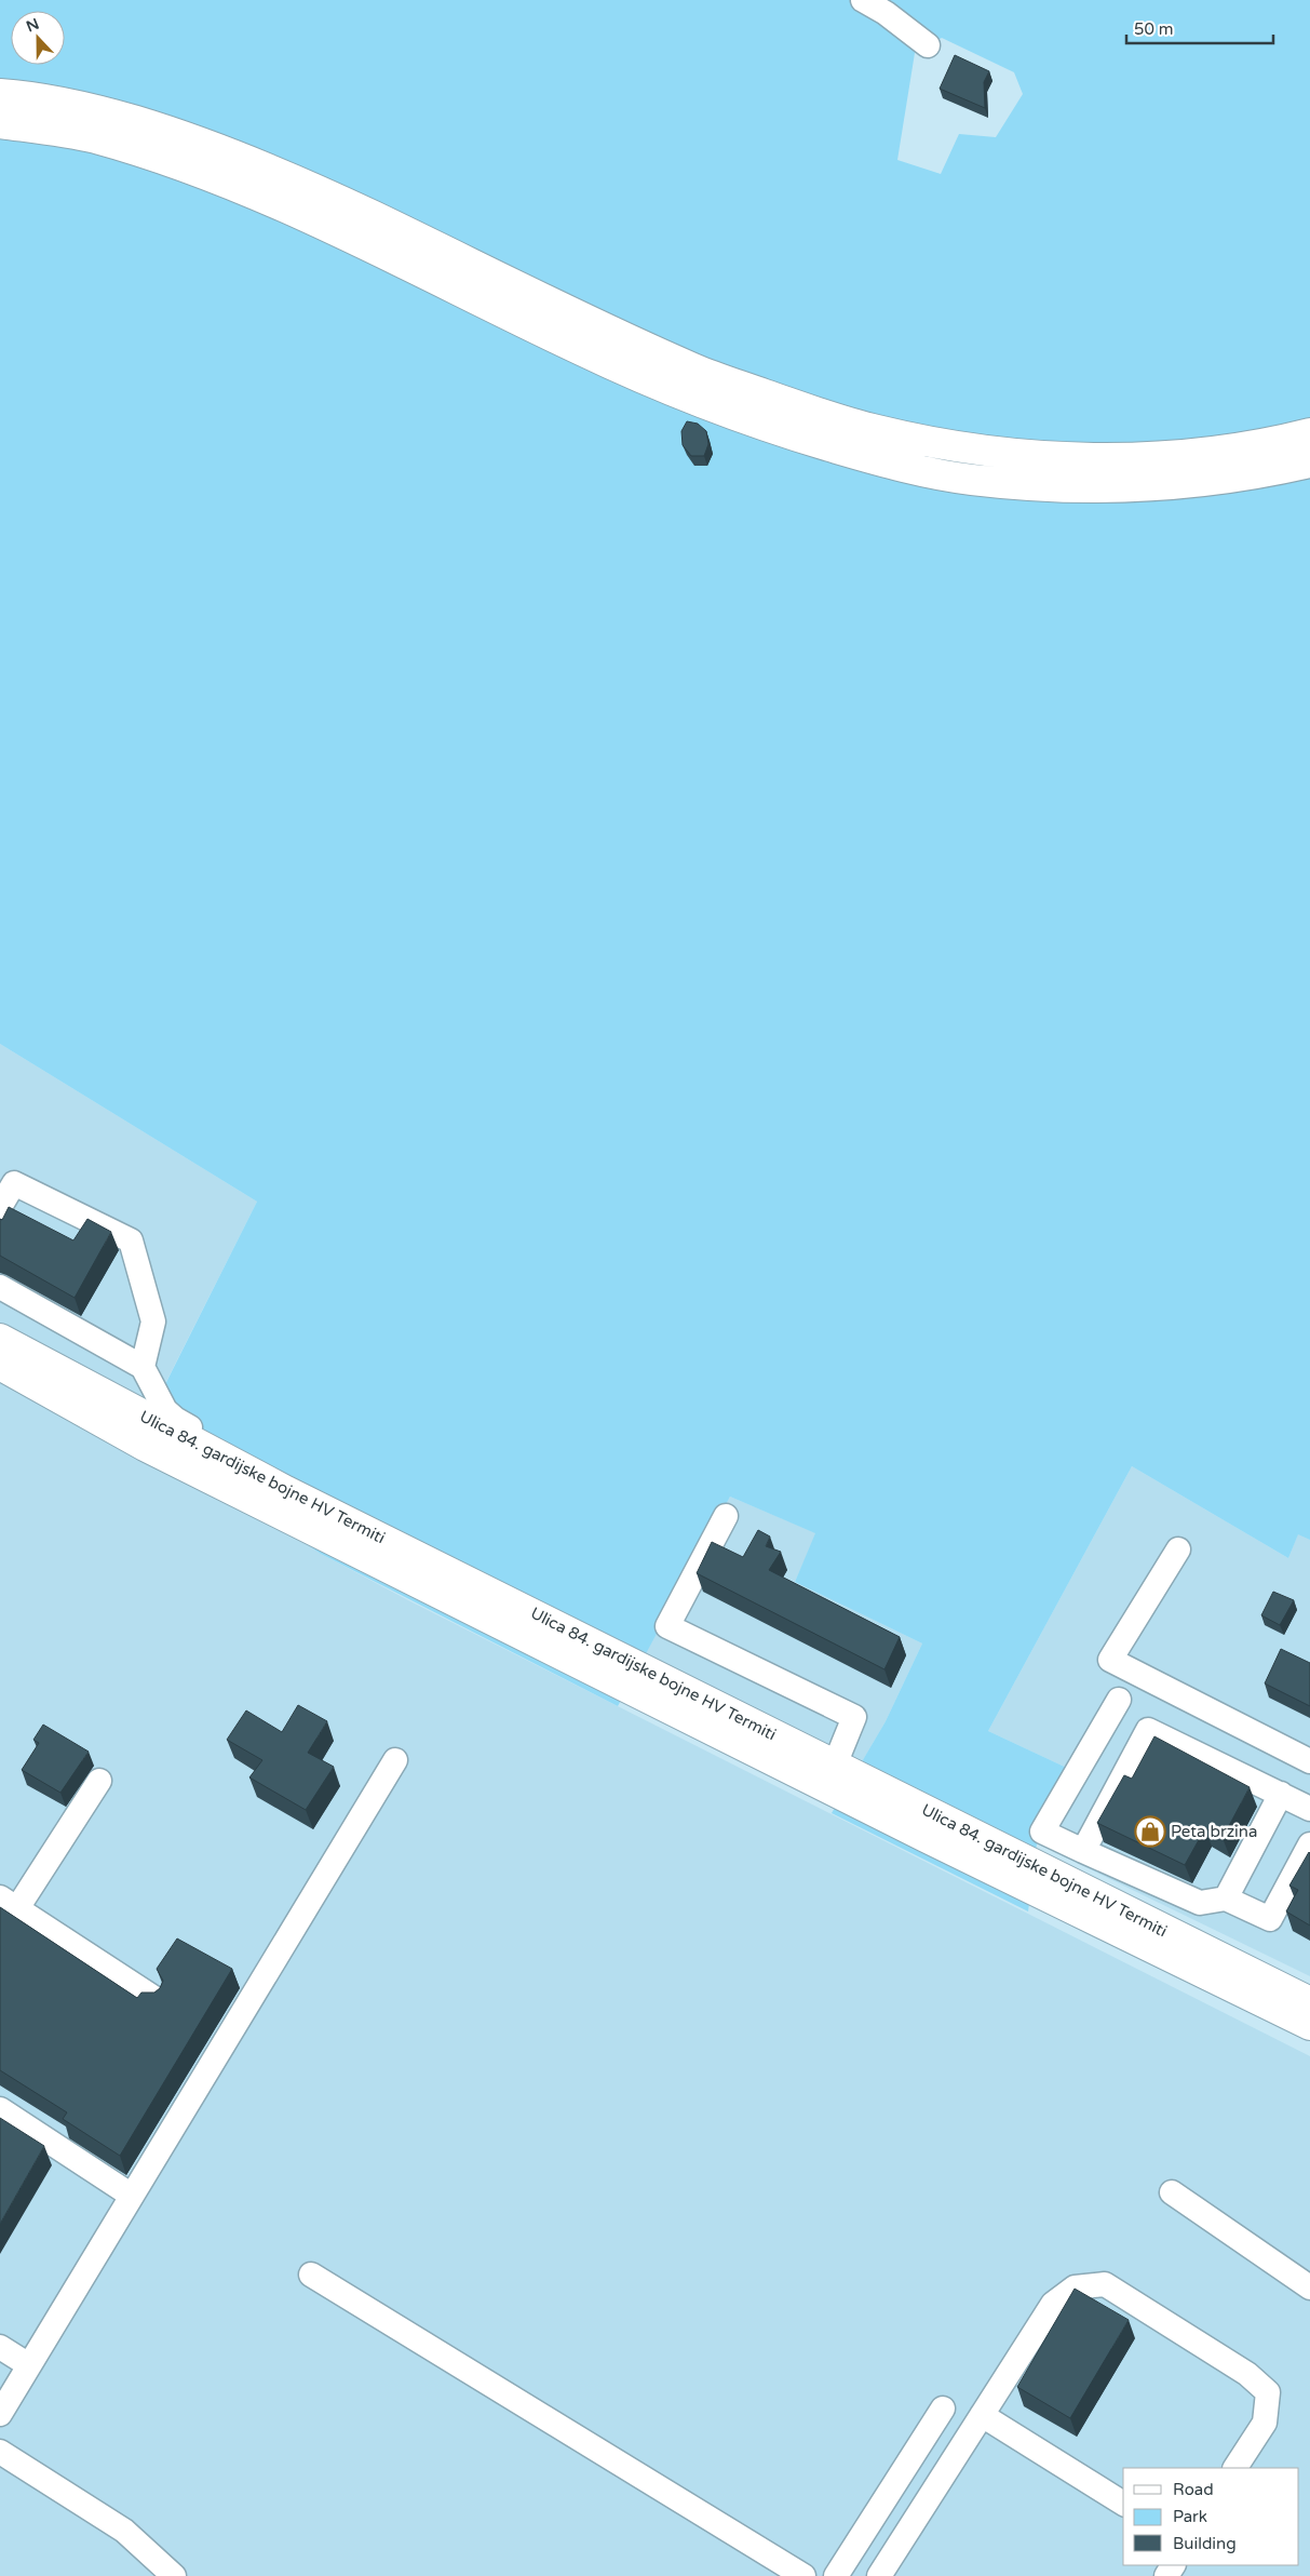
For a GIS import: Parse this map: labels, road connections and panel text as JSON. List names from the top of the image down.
{
  "streets": {
    "main road": ["Ulica 84. gardijske bojne HV Termiti"]
  },
  "places": {
    "shop": ["Peta brzina"]
  },
  "legend": ["Road", "Park", "Building"],
  "scale_bar": "50 m",
  "north": "top"
}
